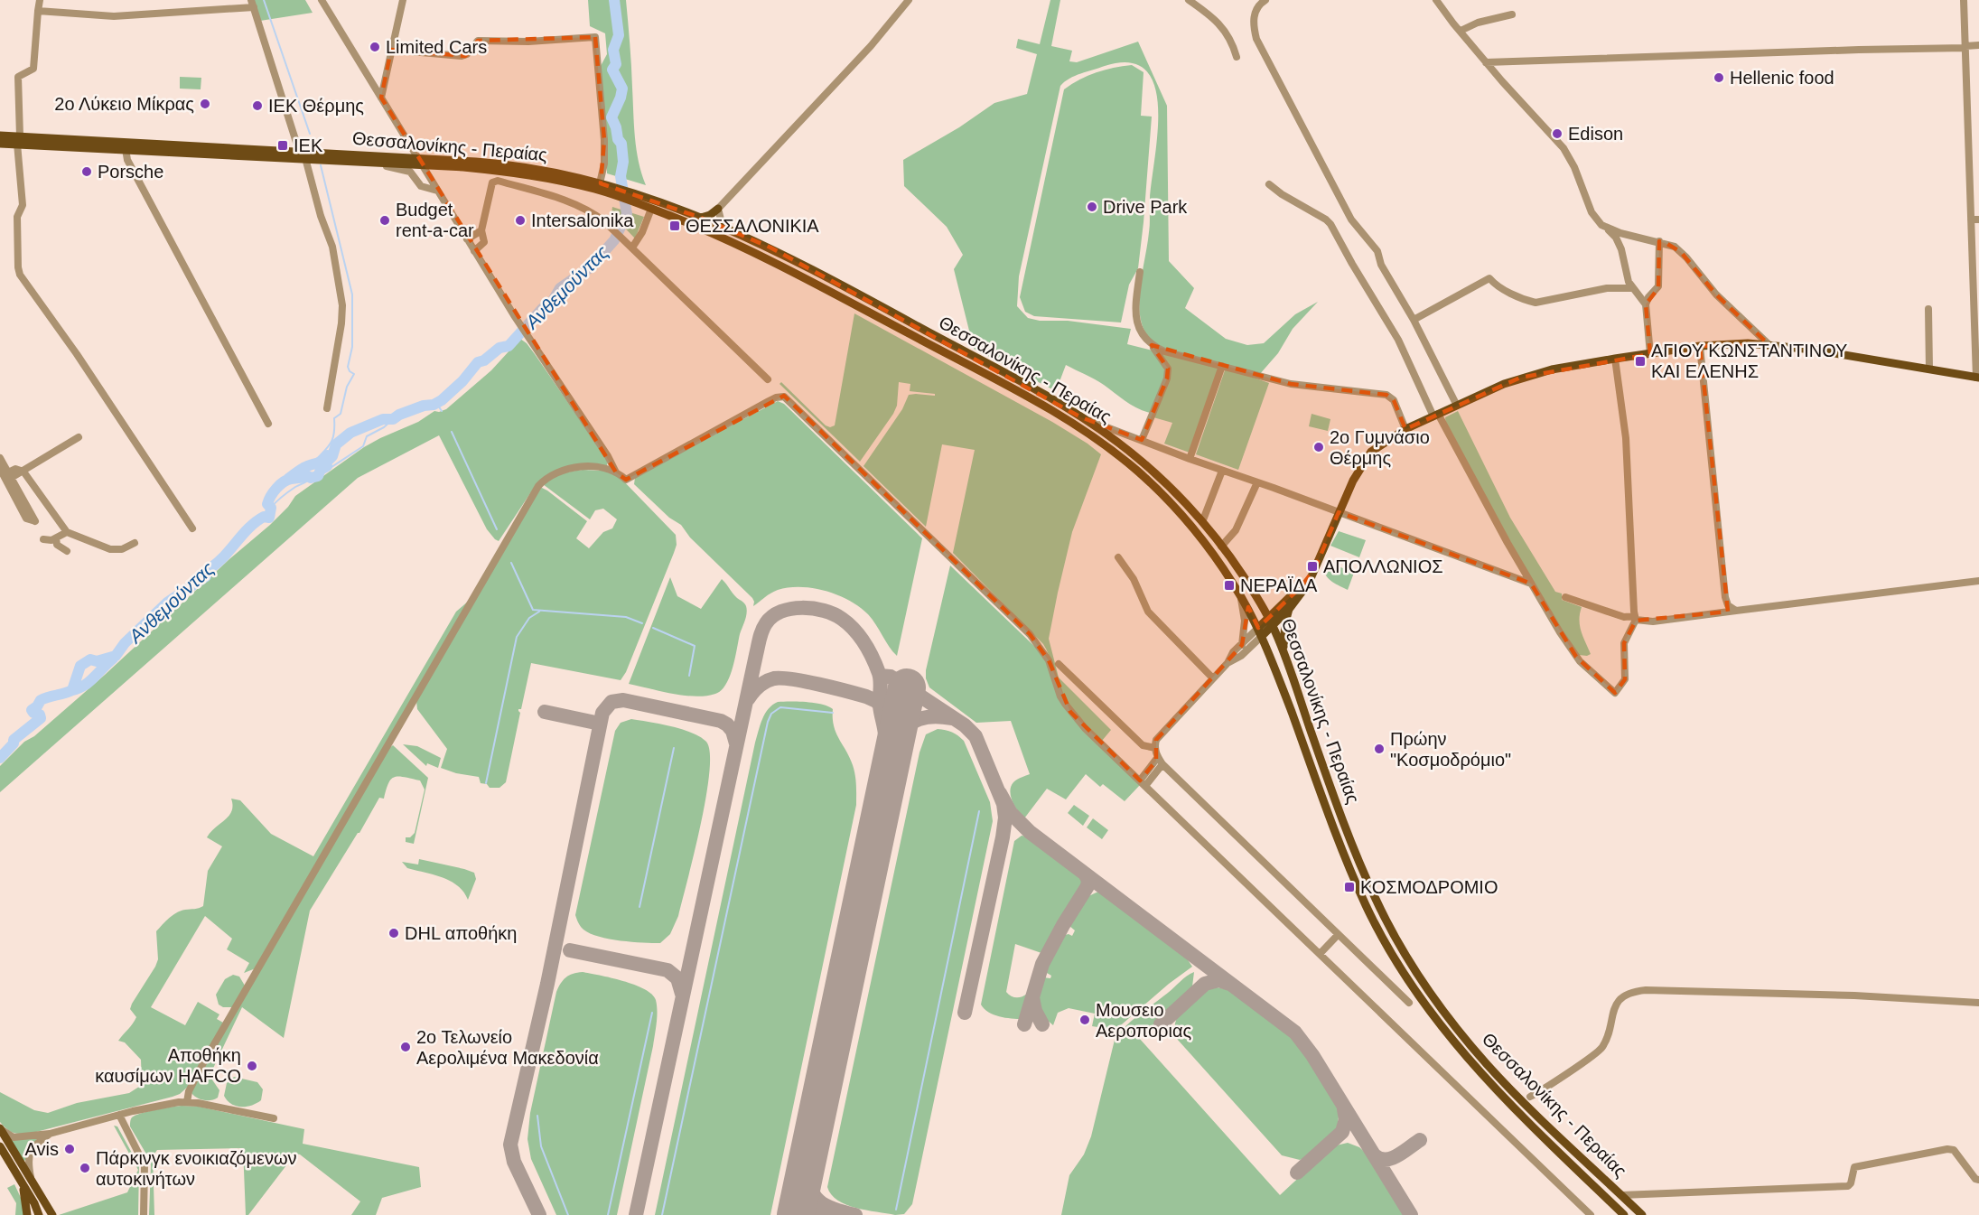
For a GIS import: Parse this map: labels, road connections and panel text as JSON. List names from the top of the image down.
{
  "streets": {
    "main road": ["Θεσσαλονίκης - Περαίας"]
  },
  "water": ["Ανθεμούντας"],
  "places": {
    "other": [
      "Limited Cars",
      "Hellenic food",
      "2ο Λύκειο Μίκρας",
      "ΙΕΚ Θέρμης",
      "Edison",
      "Porsche",
      "Drive Park",
      "Budget rent-a-car",
      "Intersalonika",
      "2ο Γυμνάσιο Θέρμης",
      "Πρώην \"Κοσμοδρόμιο\"",
      "DHL αποθήκη",
      "Μουσειο Αεροποριας",
      "2ο Τελωνείο Αερολιμένα Μακεδονία",
      "Αποθήκη καυσίμων HAFCO",
      "Avis",
      "Πάρκινγκ ενοικιαζόμενων αυτοκινήτων"
    ],
    "transit": [
      "ΙΕΚ",
      "ΘΕΣΣΑΛΟΝΙΚΙΑ",
      "ΑΓΙΟΥ ΚΩΝΣΤΑΝΤΙΝΟΥ ΚΑΙ ΕΛΕΝΗΣ",
      "ΑΠΟΛΛΩΝΙΟΣ",
      "ΝΕΡΑΪΔΑ",
      "ΚΟΣΜΟΔΡΟΜΙΟ"
    ]
  }
}
